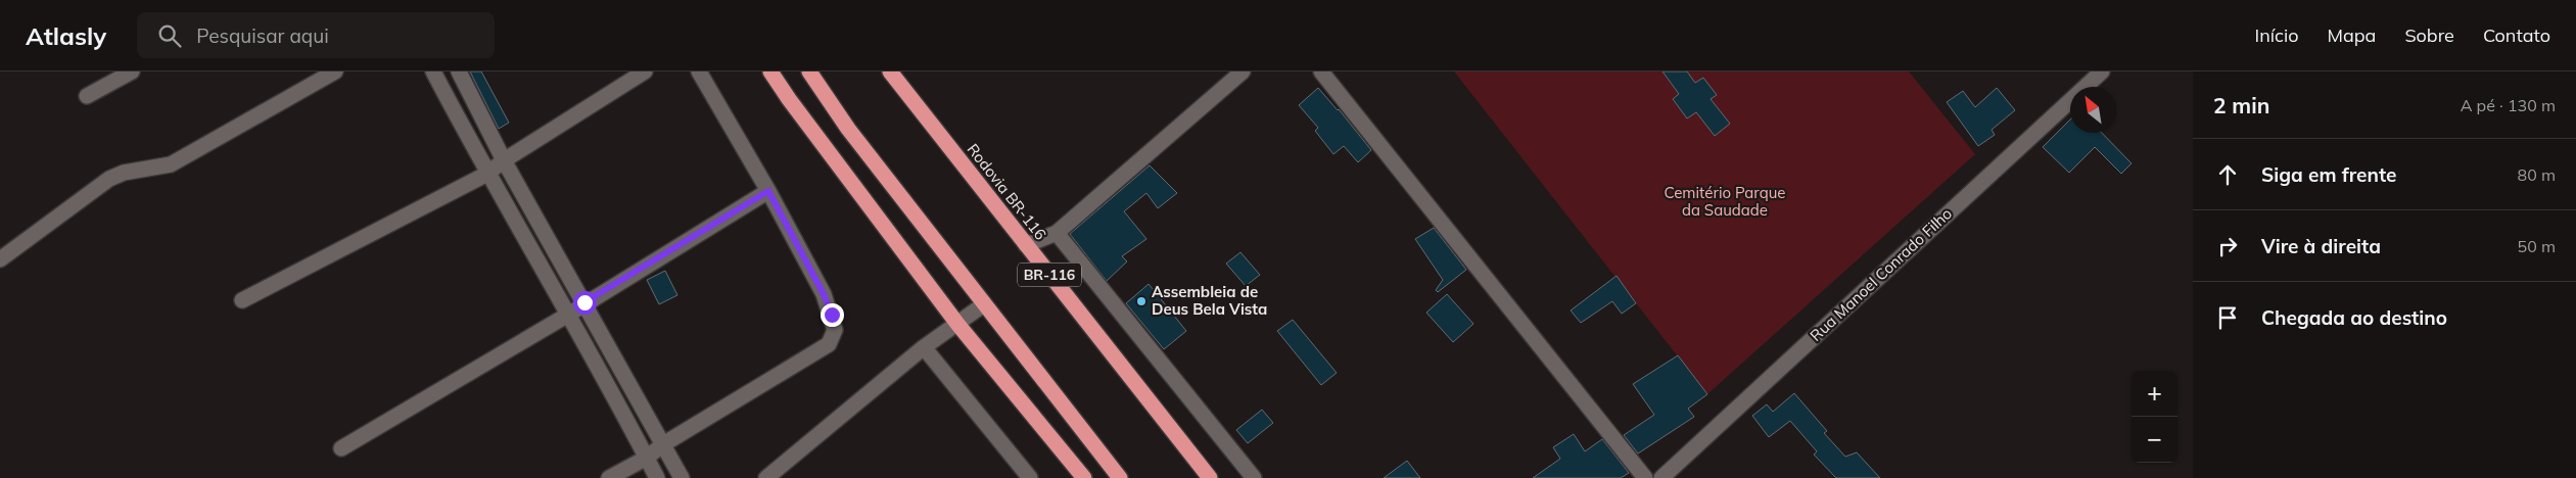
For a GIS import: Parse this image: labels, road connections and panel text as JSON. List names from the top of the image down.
{
  "streets": {
    "highway": ["Rodovia BR-116", "BR-116"],
    "street": ["Rua Manoel Conrado Filho"]
  },
  "parks": ["Cemitério Parque da Saudade"],
  "places": ["Assembleia de Deus Bela Vista"],
  "north": "top left",
  "page": {
    "header": "Atlasly",
    "search": "Pesquisar aqui",
    "nav": [
      "Início",
      "Mapa",
      "Sobre",
      "Contato"
    ],
    "heading": ["2 min", "A pé · 130 m"],
    "list": [
      ["Siga em frente", "80 m"],
      ["Vire à direita", "50 m"],
      "Chegada ao destino"
    ],
    "map_buttons": ["+", "−"]
  }
}
